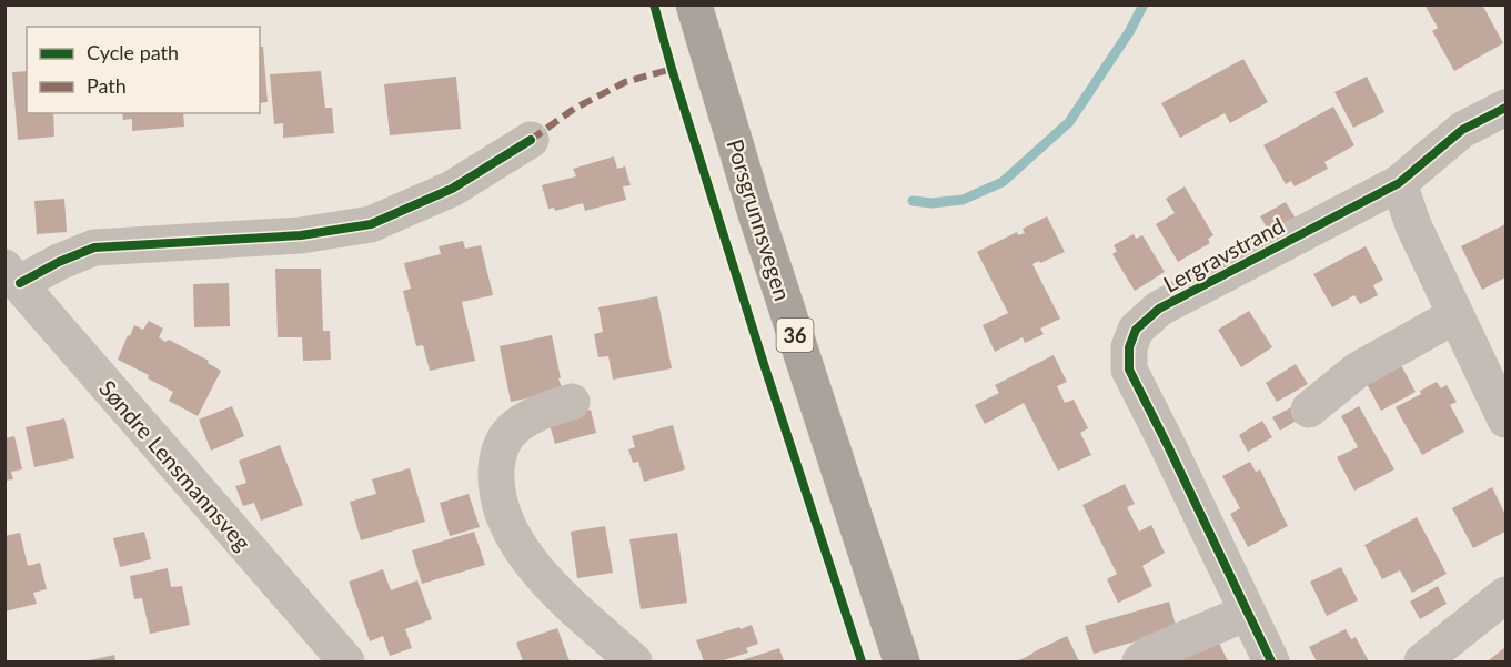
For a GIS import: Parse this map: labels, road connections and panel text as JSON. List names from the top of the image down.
{
  "streets": {
    "highway": ["Porsgrunnsvegen", "36"],
    "street": ["Lergravstrand", "Søndre Lensmannsveg"]
  },
  "legend": ["Cycle path", "Path"]
}
